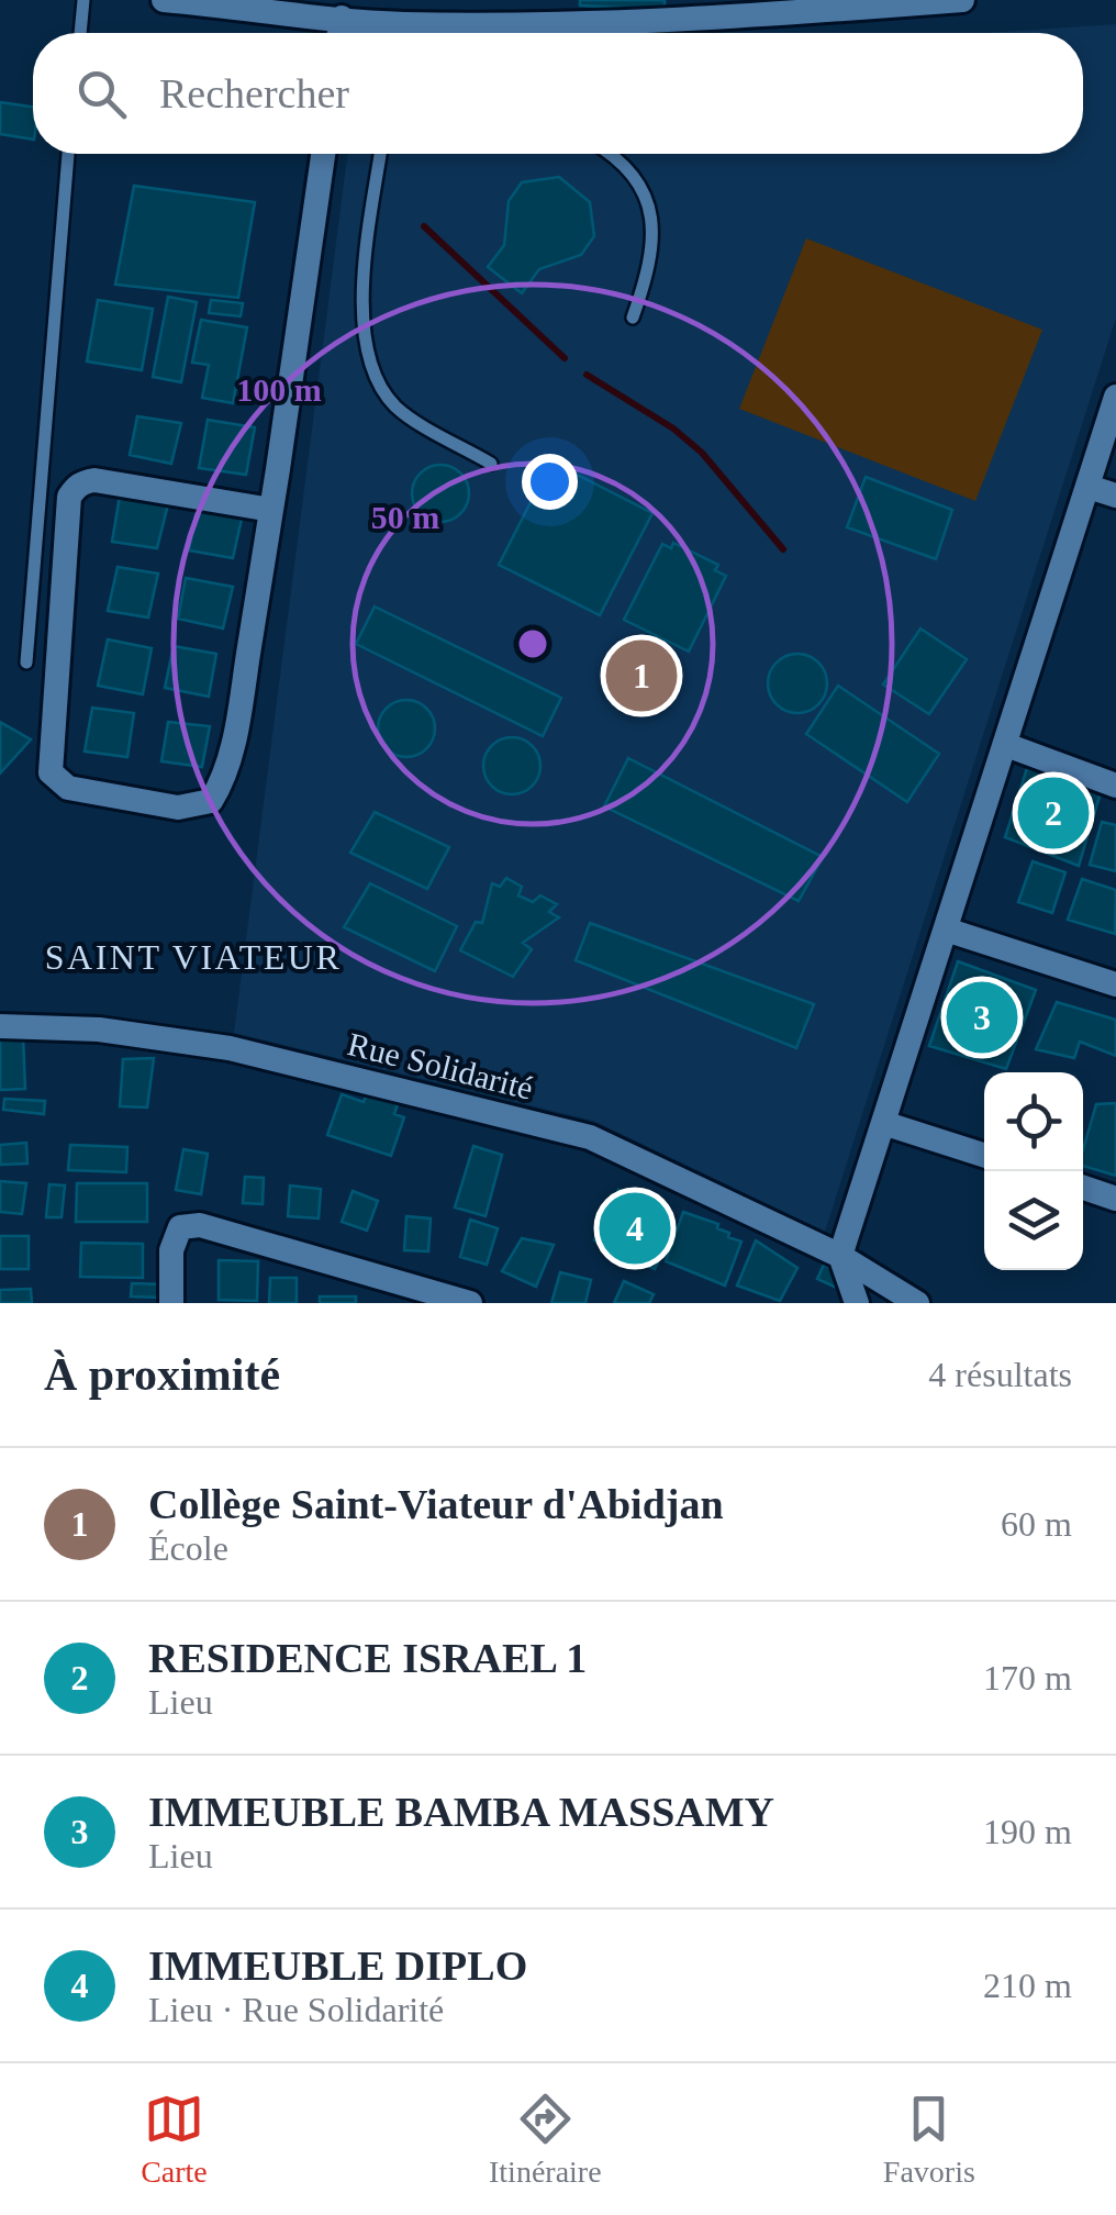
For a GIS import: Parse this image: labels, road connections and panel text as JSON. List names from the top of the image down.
{
  "streets": {
    "street": ["Rue Solidarité"]
  },
  "districts": ["SAINT VIATEUR"],
  "page": {
    "search": "Rechercher",
    "pins": [
      "1",
      "2",
      "3",
      "4"
    ],
    "heading": ["À proximité", "4 résultats"],
    "list": [
      {
        "mark": "1",
        "name": "Collège Saint-Viateur d'Abidjan",
        "note": "École",
        "value": "60 m"
      },
      {
        "mark": "2",
        "name": "RESIDENCE ISRAEL 1",
        "note": "Lieu",
        "value": "170 m"
      },
      {
        "mark": "3",
        "name": "IMMEUBLE BAMBA MASSAMY",
        "note": "Lieu",
        "value": "190 m"
      },
      {
        "mark": "4",
        "name": "IMMEUBLE DIPLO",
        "note": "Lieu · Rue Solidarité",
        "value": "210 m"
      }
    ],
    "nav": ["Carte", "Itinéraire", "Favoris"]
  },
  "rings": ["100 m", "50 m"]
}
